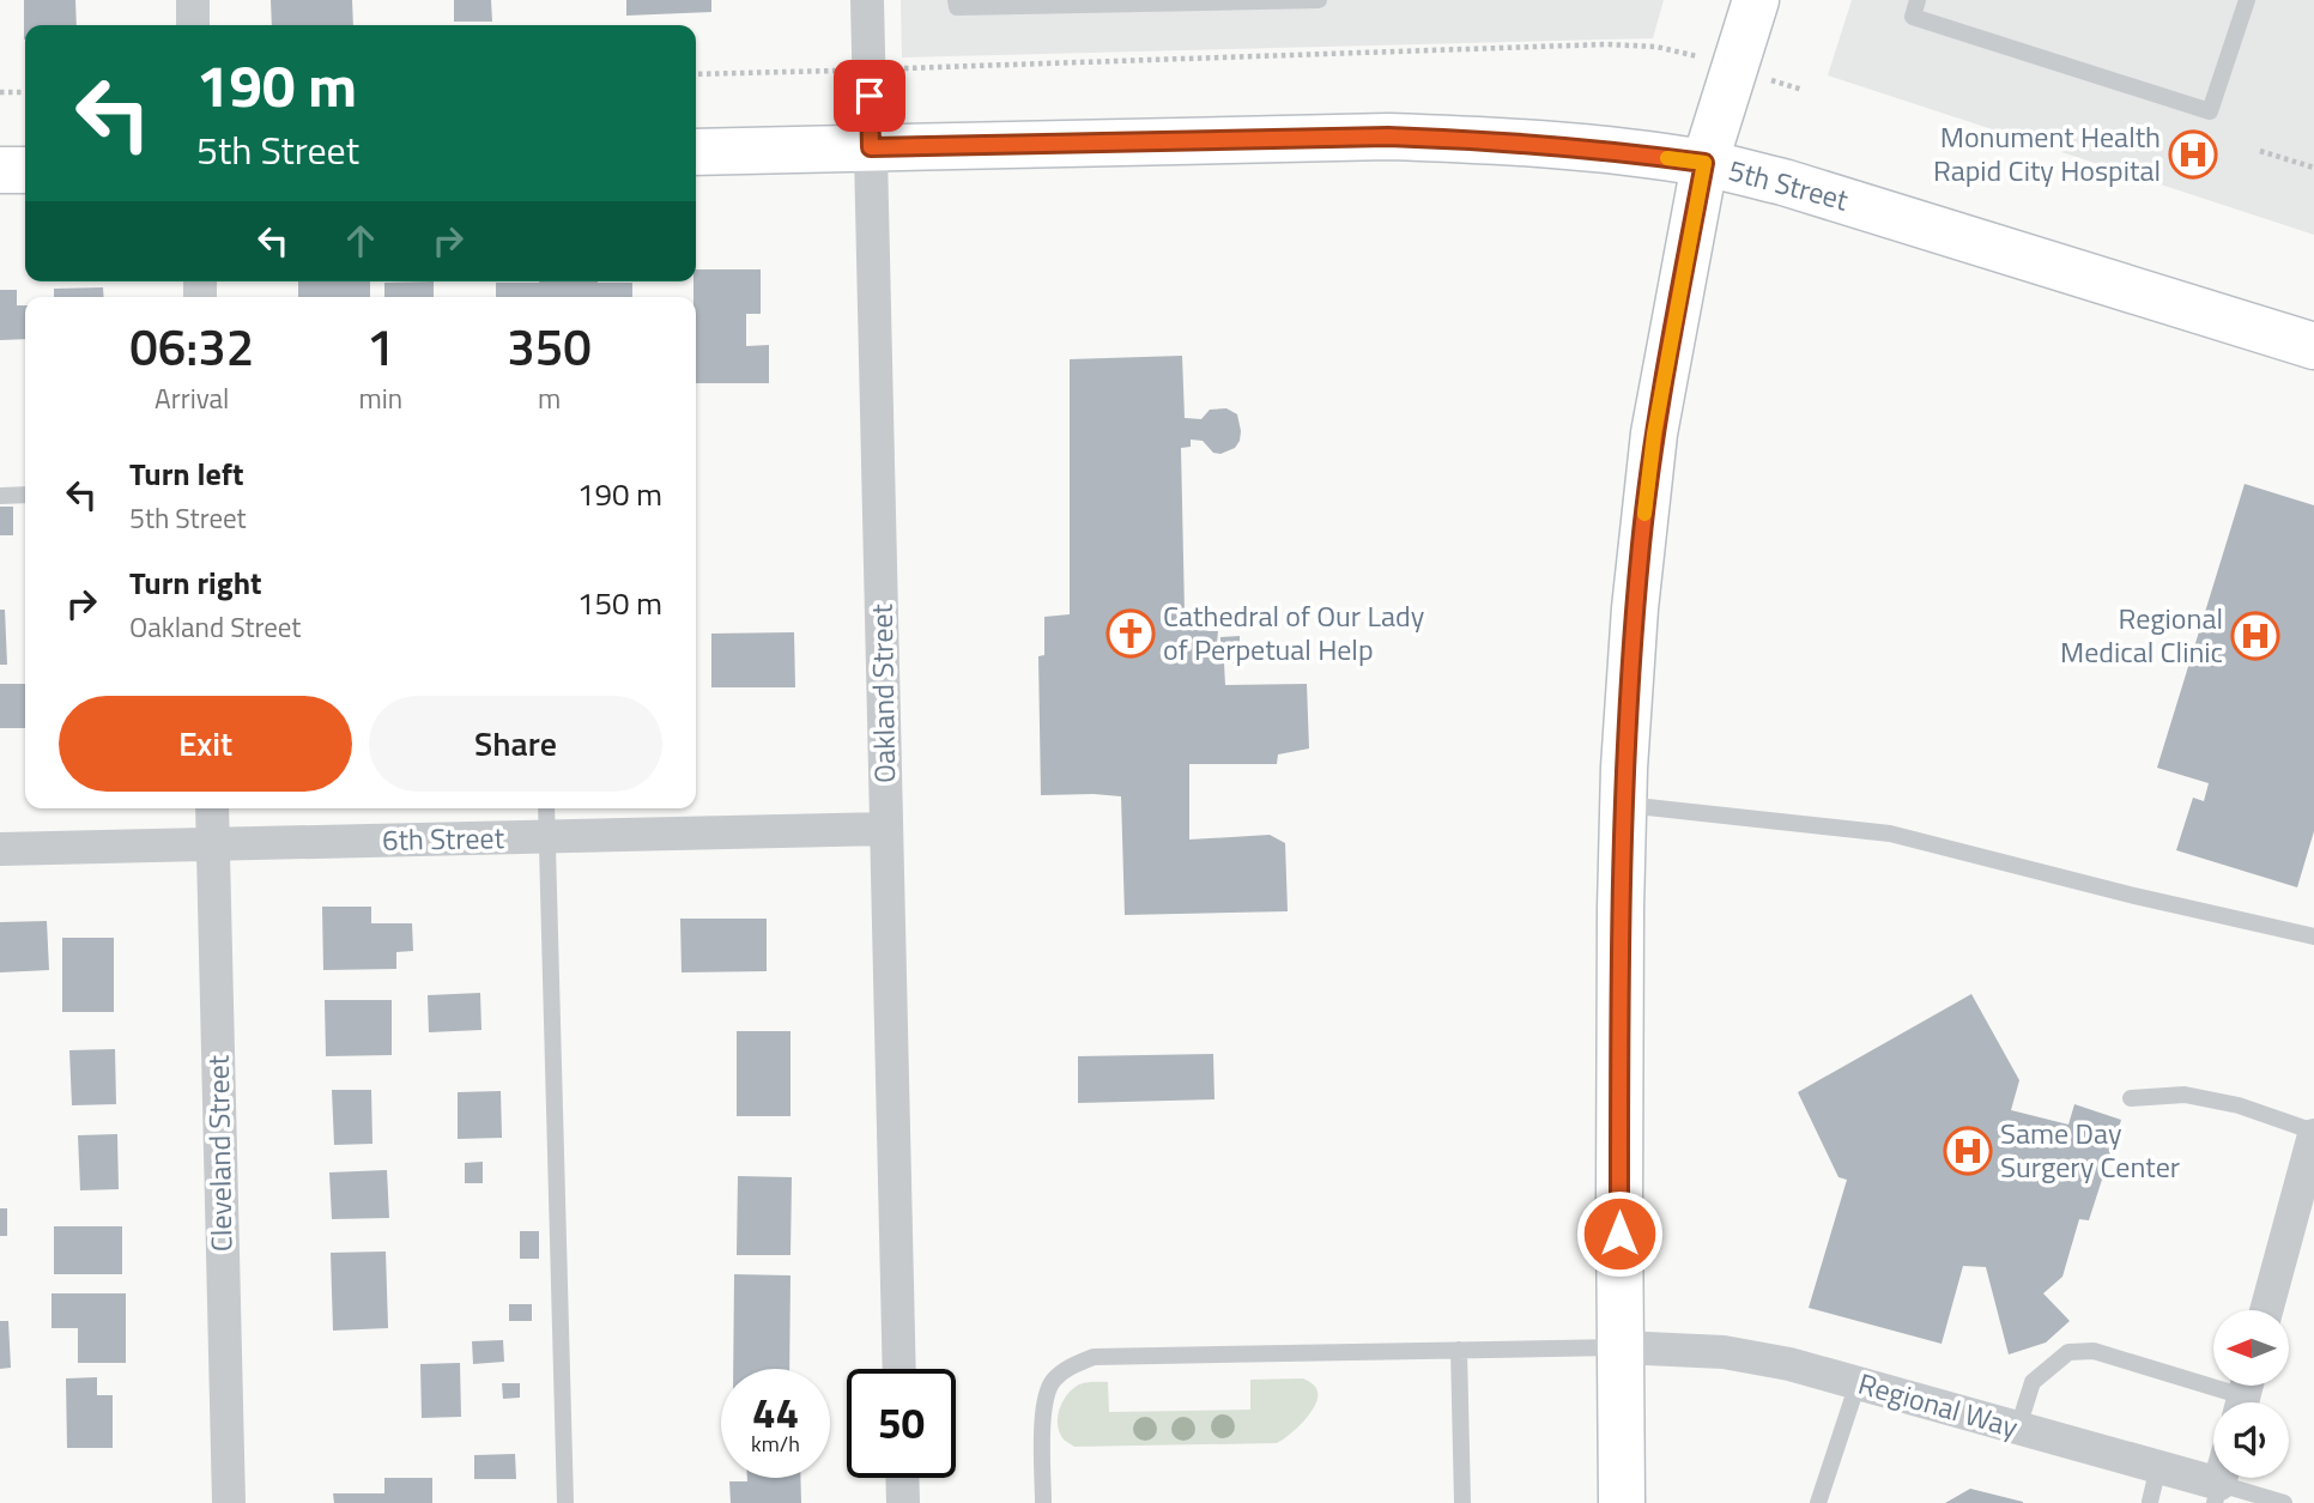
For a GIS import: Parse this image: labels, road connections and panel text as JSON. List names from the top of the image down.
{
  "streets": {
    "main road": ["5th Street"],
    "street": [
      "Oakland Street",
      "6th Street",
      "Cleveland Street",
      "Regional Way"
    ]
  },
  "crossings": [
    ["5th Street", "Oakland Street"],
    ["Oakland Street", "6th Street"],
    ["6th Street", "Cleveland Street"]
  ],
  "places": {
    "hospital": ["Monument Health Rapid City Hospital", "Regional Medical Clinic", "Same Day Surgery Center"],
    "church": ["Cathedral of Our Lady of Perpetual Help"]
  },
  "north": "left",
  "page": {
    "turn": ["190 m", "5th Street"],
    "eta": [
      "06:32",
      "Arrival",
      "1",
      "min",
      "350",
      "m"
    ],
    "list": [
      {
        "name": "Turn left",
        "note": "5th Street",
        "value": "190 m"
      },
      {
        "name": "Turn right",
        "note": "Oakland Street",
        "value": "150 m"
      }
    ],
    "buttons": ["Exit", "Share"],
    "speed": "44 km/h",
    "limit": "50"
  }
}
